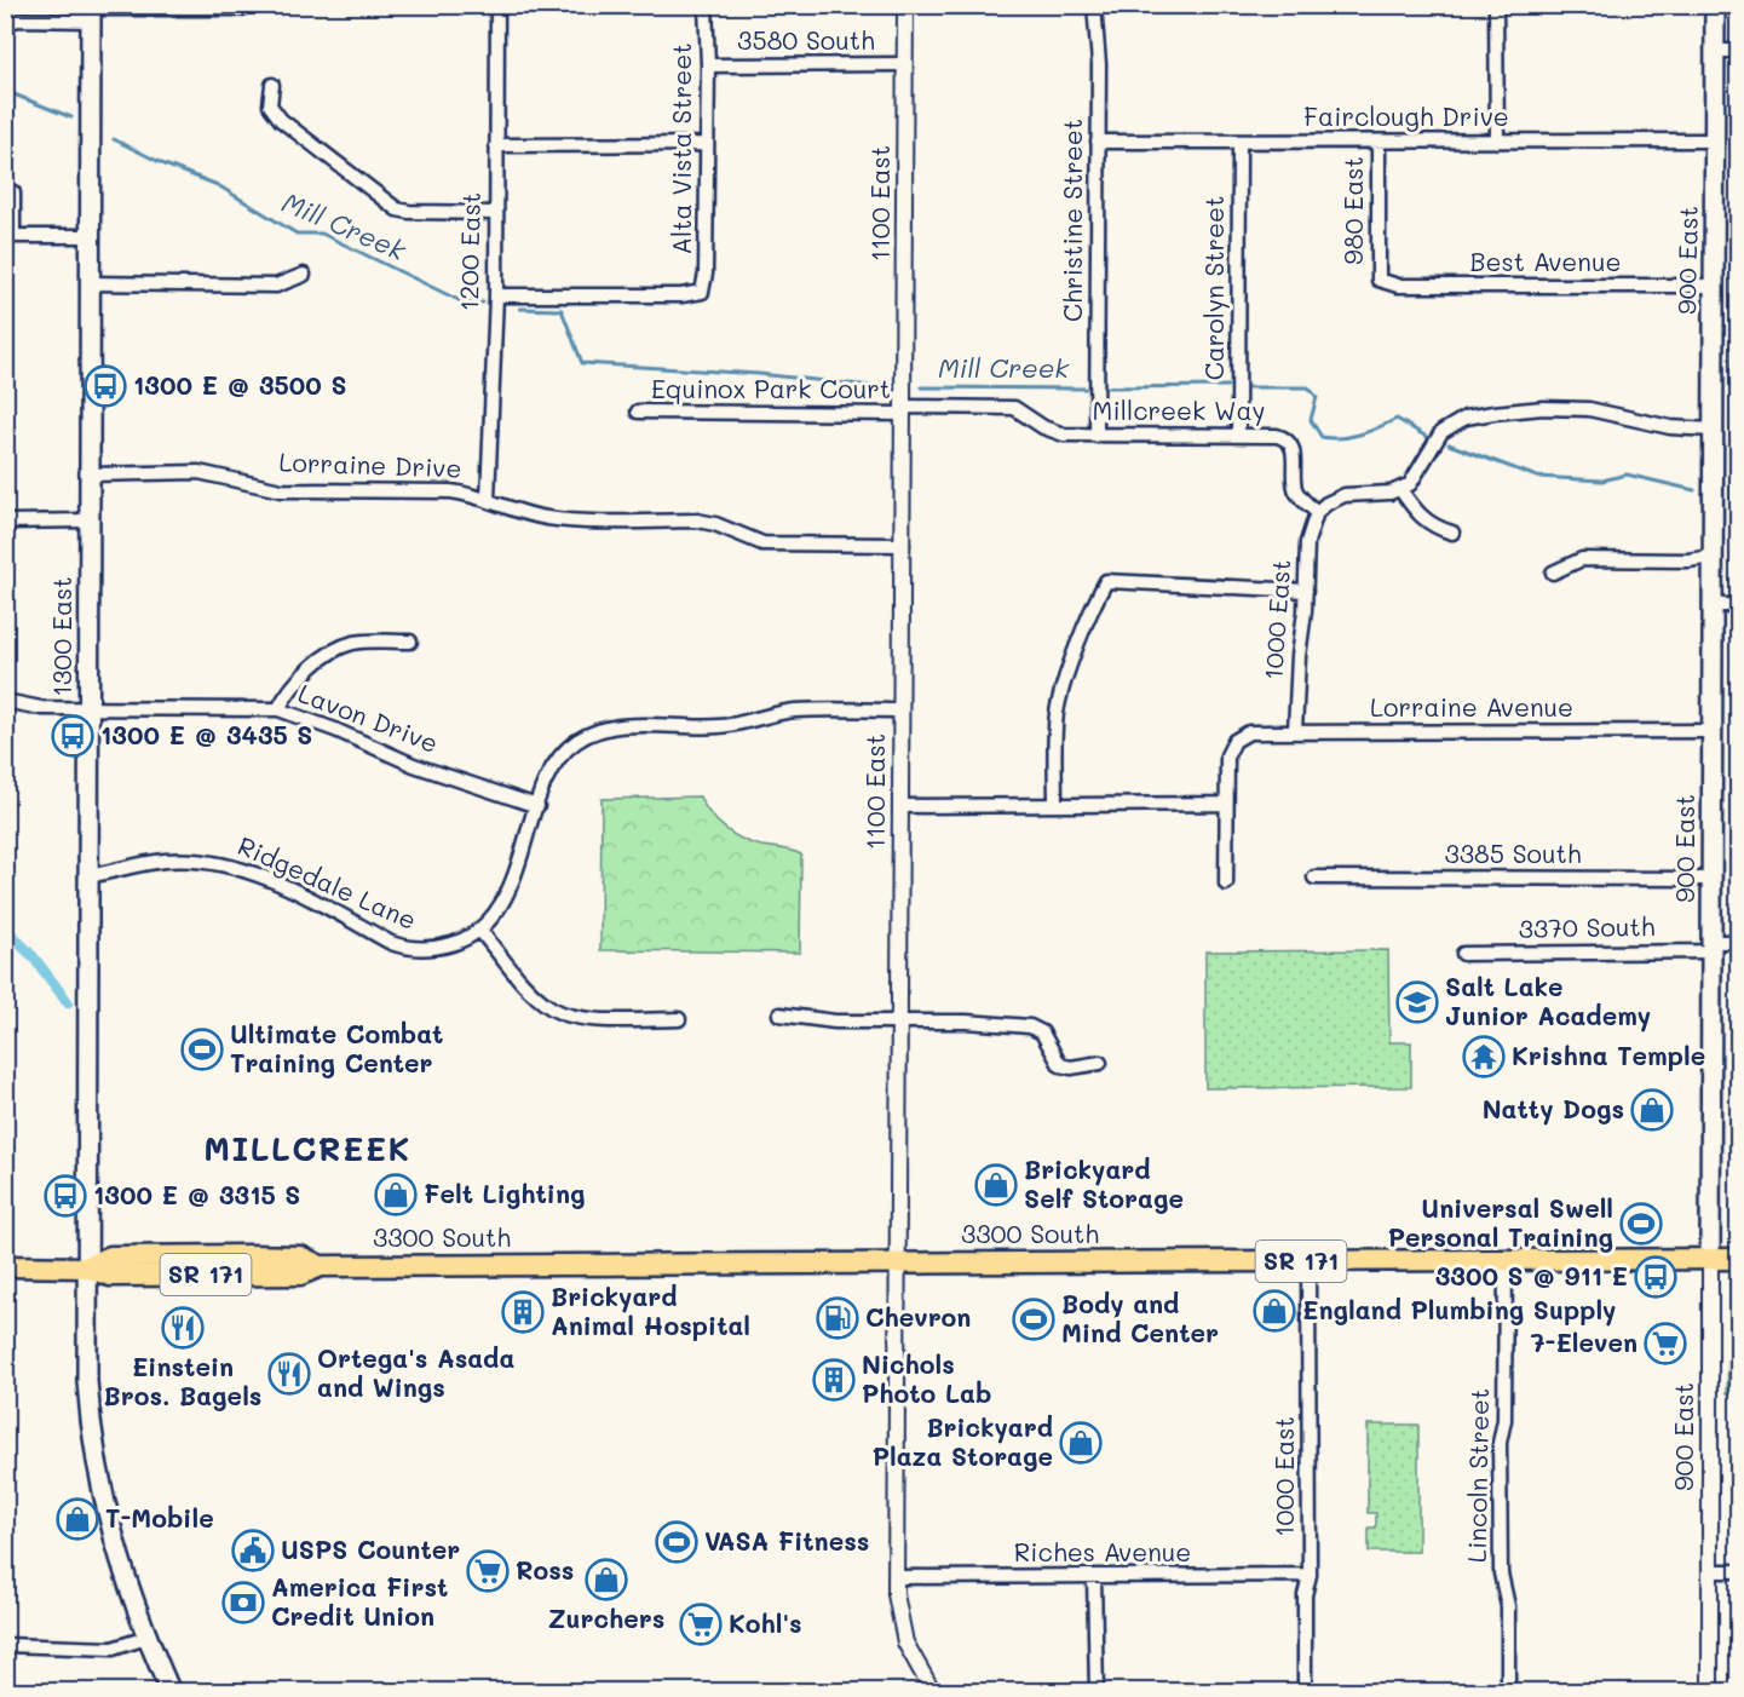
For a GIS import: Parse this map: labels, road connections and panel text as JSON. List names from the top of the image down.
{
  "streets": {
    "main road": [
      "900 East",
      "1300 East",
      "3300 South",
      "SR 171"
    ],
    "street": [
      "3580 South",
      "Fairclough Drive",
      "Alta Vista Street",
      "1100 East",
      "980 East",
      "Christine Street",
      "1200 East",
      "Best Avenue",
      "Carolyn Street",
      "Equinox Park Court",
      "Millcreek Way",
      "Lorraine Drive",
      "1000 East",
      "Lorraine Avenue",
      "Lavon Drive",
      "3385 South",
      "Ridgedale Lane",
      "3370 South",
      "Lincoln Street",
      "Riches Avenue"
    ]
  },
  "crossings": [
    ["3580 South", "Alta Vista Street"],
    ["3580 South", "1100 East"],
    ["Fairclough Drive", "980 East"],
    ["Fairclough Drive", "Christine Street"],
    ["Fairclough Drive", "900 East"],
    ["Fairclough Drive", "Carolyn Street"],
    ["Alta Vista Street", "1200 East"],
    ["1100 East", "Equinox Park Court"],
    ["1100 East", "Millcreek Way"],
    ["1100 East", "Lorraine Drive"],
    ["1100 East", "Ridgedale Lane"],
    ["1100 East", "3300 South"],
    ["1100 East", "Riches Avenue"],
    ["980 East", "Best Avenue"],
    ["Christine Street", "Millcreek Way"],
    ["1200 East", "Lorraine Drive"],
    ["900 East", "Best Avenue"],
    ["900 East", "Lorraine Avenue"],
    ["900 East", "3385 South"],
    ["900 East", "3370 South"],
    ["900 East", "3300 South"],
    ["Carolyn Street", "Millcreek Way"],
    ["Equinox Park Court", "Millcreek Way"],
    ["Millcreek Way", "1000 East"],
    ["Lorraine Drive", "1300 East"],
    ["1000 East", "Lorraine Avenue"],
    ["1000 East", "3300 South"],
    ["1000 East", "Riches Avenue"],
    ["1300 East", "Lavon Drive"],
    ["1300 East", "Ridgedale Lane"],
    ["1300 East", "3300 South"],
    ["Lavon Drive", "Ridgedale Lane"],
    ["3300 South", "Lincoln Street"]
  ],
  "districts": ["MILLCREEK"],
  "water": ["Mill Creek"],
  "places": {
    "bus stop": [
      "1300 E @ 3500 S",
      "1300 E @ 3435 S",
      "1300 E @ 3315 S",
      "3300 S @ 911 E"
    ],
    "school or university": ["Salt Lake Junior Academy"],
    "sports": [
      "Ultimate Combat Training Center",
      "Universal Swell Personal Training",
      "Body and Mind Center",
      "VASA Fitness"
    ],
    "temple": ["Krishna Temple"],
    "shop": [
      "Natty Dogs",
      "Brickyard Self Storage",
      "Felt Lighting",
      "England Plumbing Supply",
      "Brickyard Plaza Storage",
      "T-Mobile",
      "Zurchers"
    ],
    "building": ["Brickyard Animal Hospital", "Nichols Photo Lab"],
    "fuel station": ["Chevron"],
    "restaurant": ["Einstein Bros. Bagels", "Ortega's Asada and Wings"],
    "supermarket": ["7-Eleven", "Ross", "Kohl's"],
    "public building": ["USPS Counter"],
    "bank": ["America First Credit Union"]
  }
}
